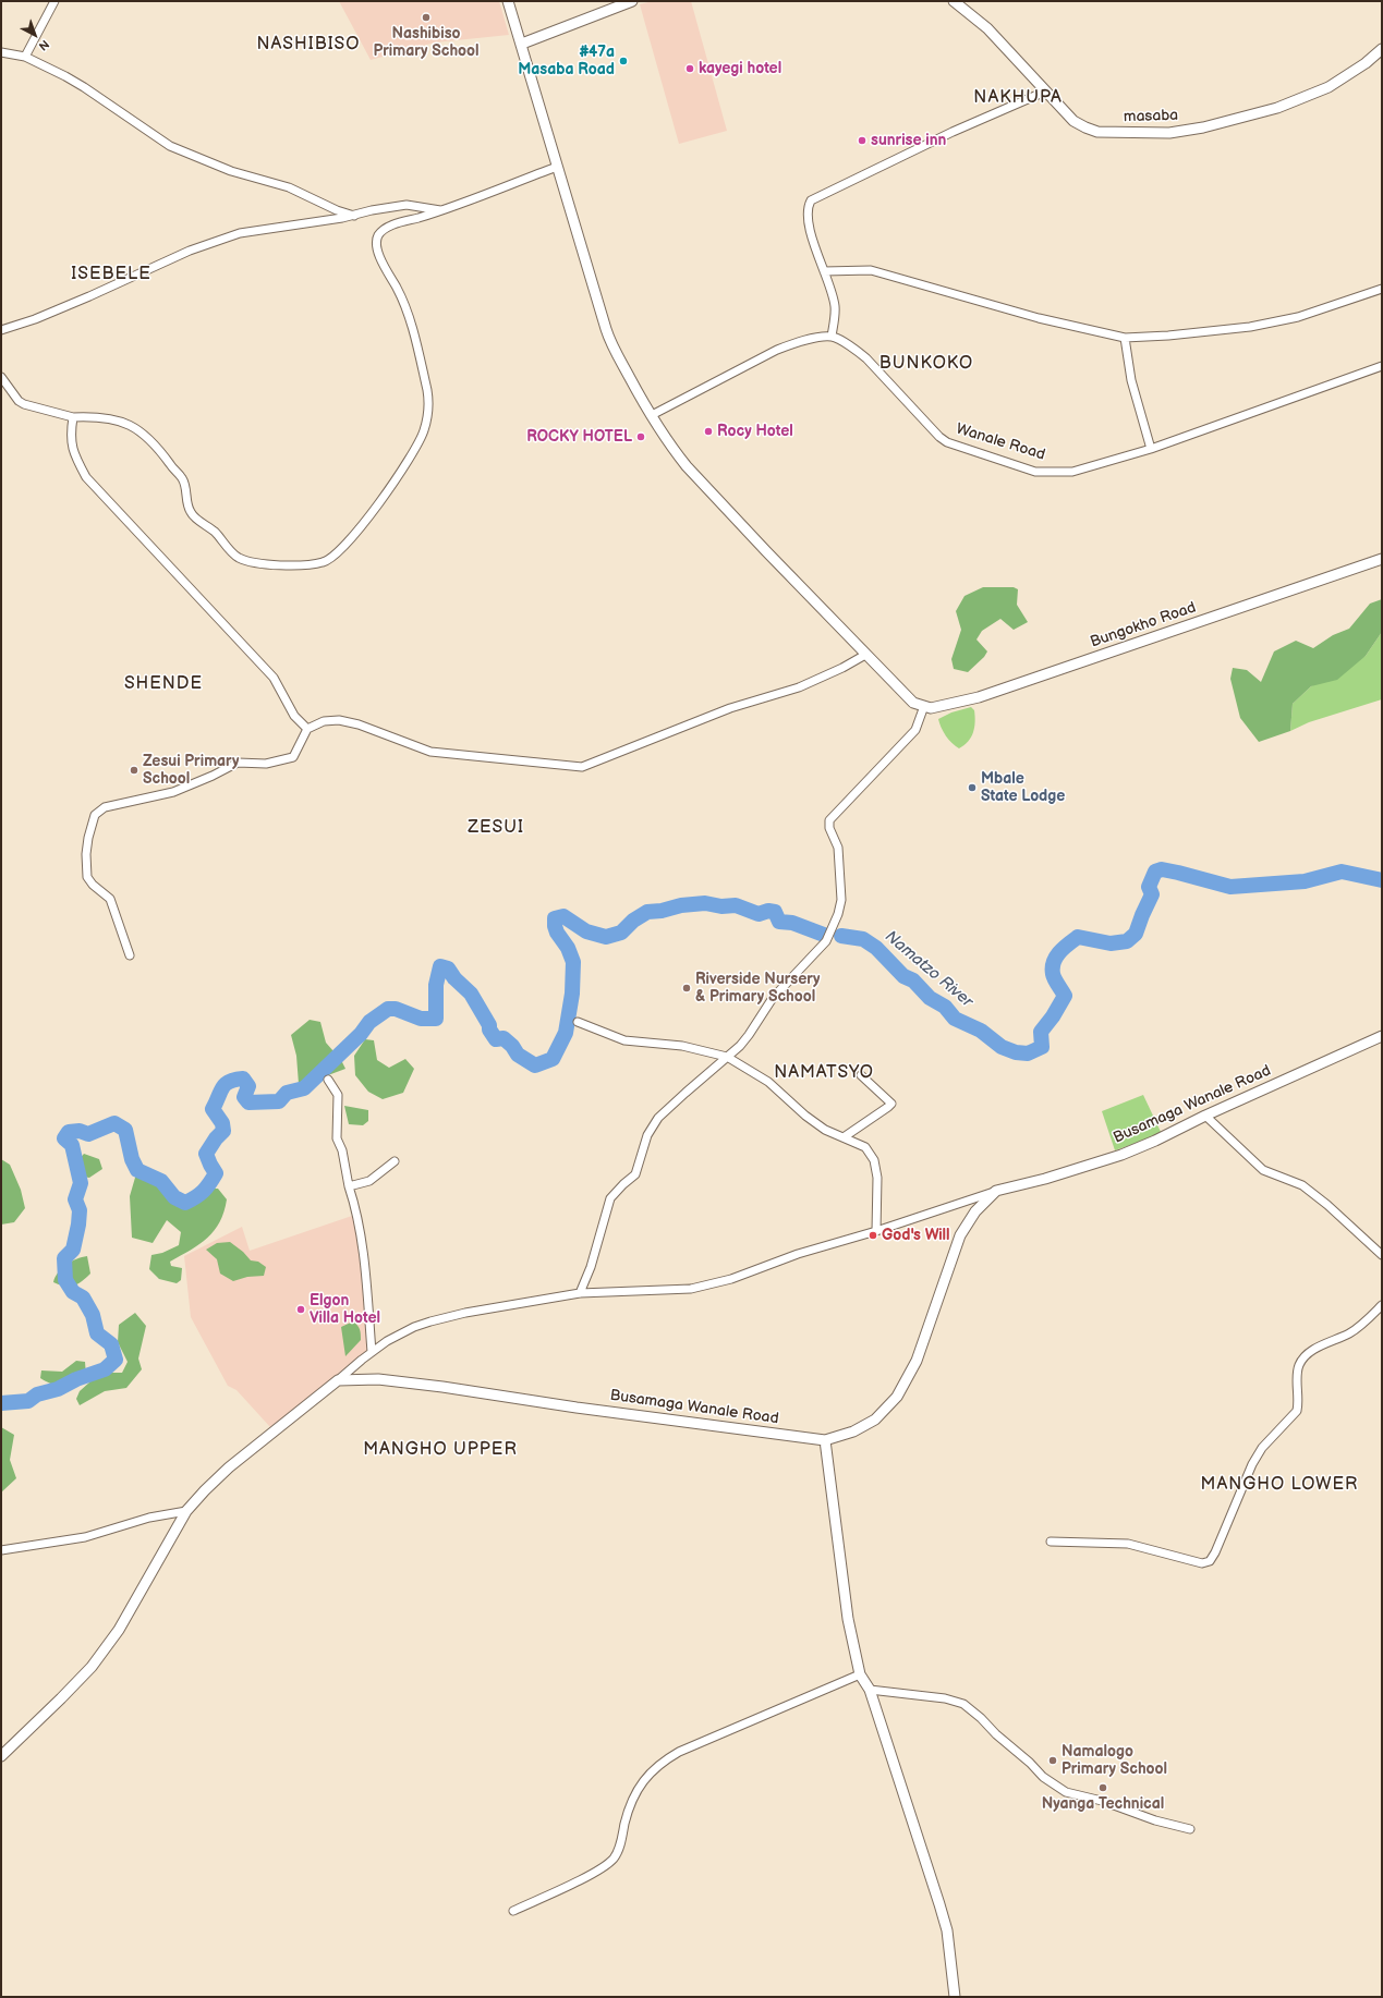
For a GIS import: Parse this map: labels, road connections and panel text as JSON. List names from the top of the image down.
{
  "streets": {
    "street": [
      "masaba",
      "Wanale Road",
      "Bungokho Road",
      "Busamaga Wanale Road"
    ]
  },
  "districts": [
    "NASHIBISO",
    "NAKHUPA",
    "ISEBELE",
    "BUNKOKO",
    "SHENDE",
    "ZESUI",
    "NAMATSYO",
    "MANGHO UPPER",
    "MANGHO LOWER"
  ],
  "water": ["Namatzo River"],
  "places": [
    "Nashibiso Primary School",
    "#47a Masaba Road",
    "kayegi hotel",
    "sunrise inn",
    "Rocy Hotel",
    "ROCKY HOTEL",
    "Zesui Primary School",
    "Mbale State Lodge",
    "Riverside Nursery & Primary School",
    "God's Will",
    "Elgon Villa Hotel",
    "Namalogo Primary School",
    "Nyanga Technical"
  ],
  "north": "bottom right"
}
